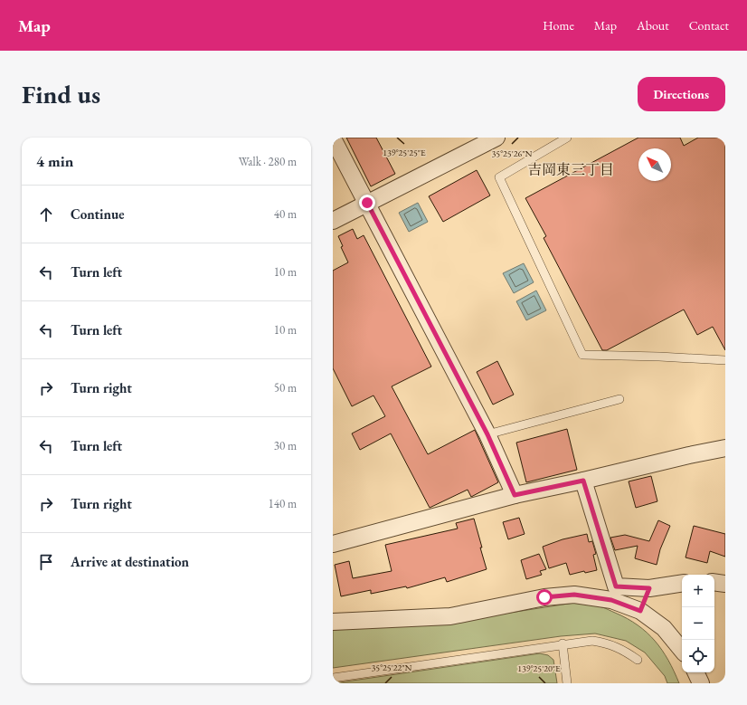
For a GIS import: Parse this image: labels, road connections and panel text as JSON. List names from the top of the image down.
{
  "districts": ["吉岡東三丁目"],
  "north": "top left",
  "page": {
    "header": "Map",
    "nav": [
      "Home",
      "Map",
      "About",
      "Contact"
    ],
    "buttons": "Directions",
    "title": "Find us",
    "heading": ["4 min", "Walk · 280 m"],
    "list": [
      ["Continue", "40 m"],
      ["Turn left", "10 m"],
      ["Turn left", "10 m"],
      ["Turn right", "50 m"],
      ["Turn left", "30 m"],
      ["Turn right", "140 m"],
      "Arrive at destination"
    ],
    "map_buttons": ["+", "−"]
  },
  "coordinates": [
    "139°25'25\"E",
    "35°25'26\"N",
    "35°25'22\"N",
    "139°25'20\"E"
  ]
}
